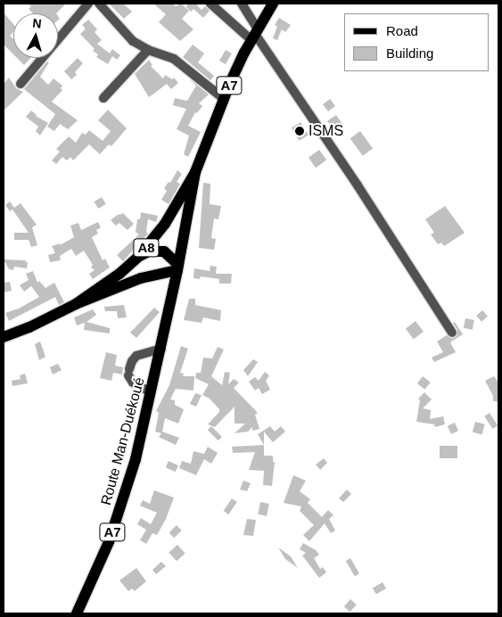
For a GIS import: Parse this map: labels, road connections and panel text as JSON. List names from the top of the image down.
{
  "streets": {
    "main road": ["A7", "A8", "Route Man-Duékoué"]
  },
  "crossings": [
    ["A7", "A8"],
    ["A7", "Route Man-Duékoué"],
    ["A8", "Route Man-Duékoué"]
  ],
  "places": ["ISMS"],
  "legend": ["Road", "Building"],
  "north": "top"
}
